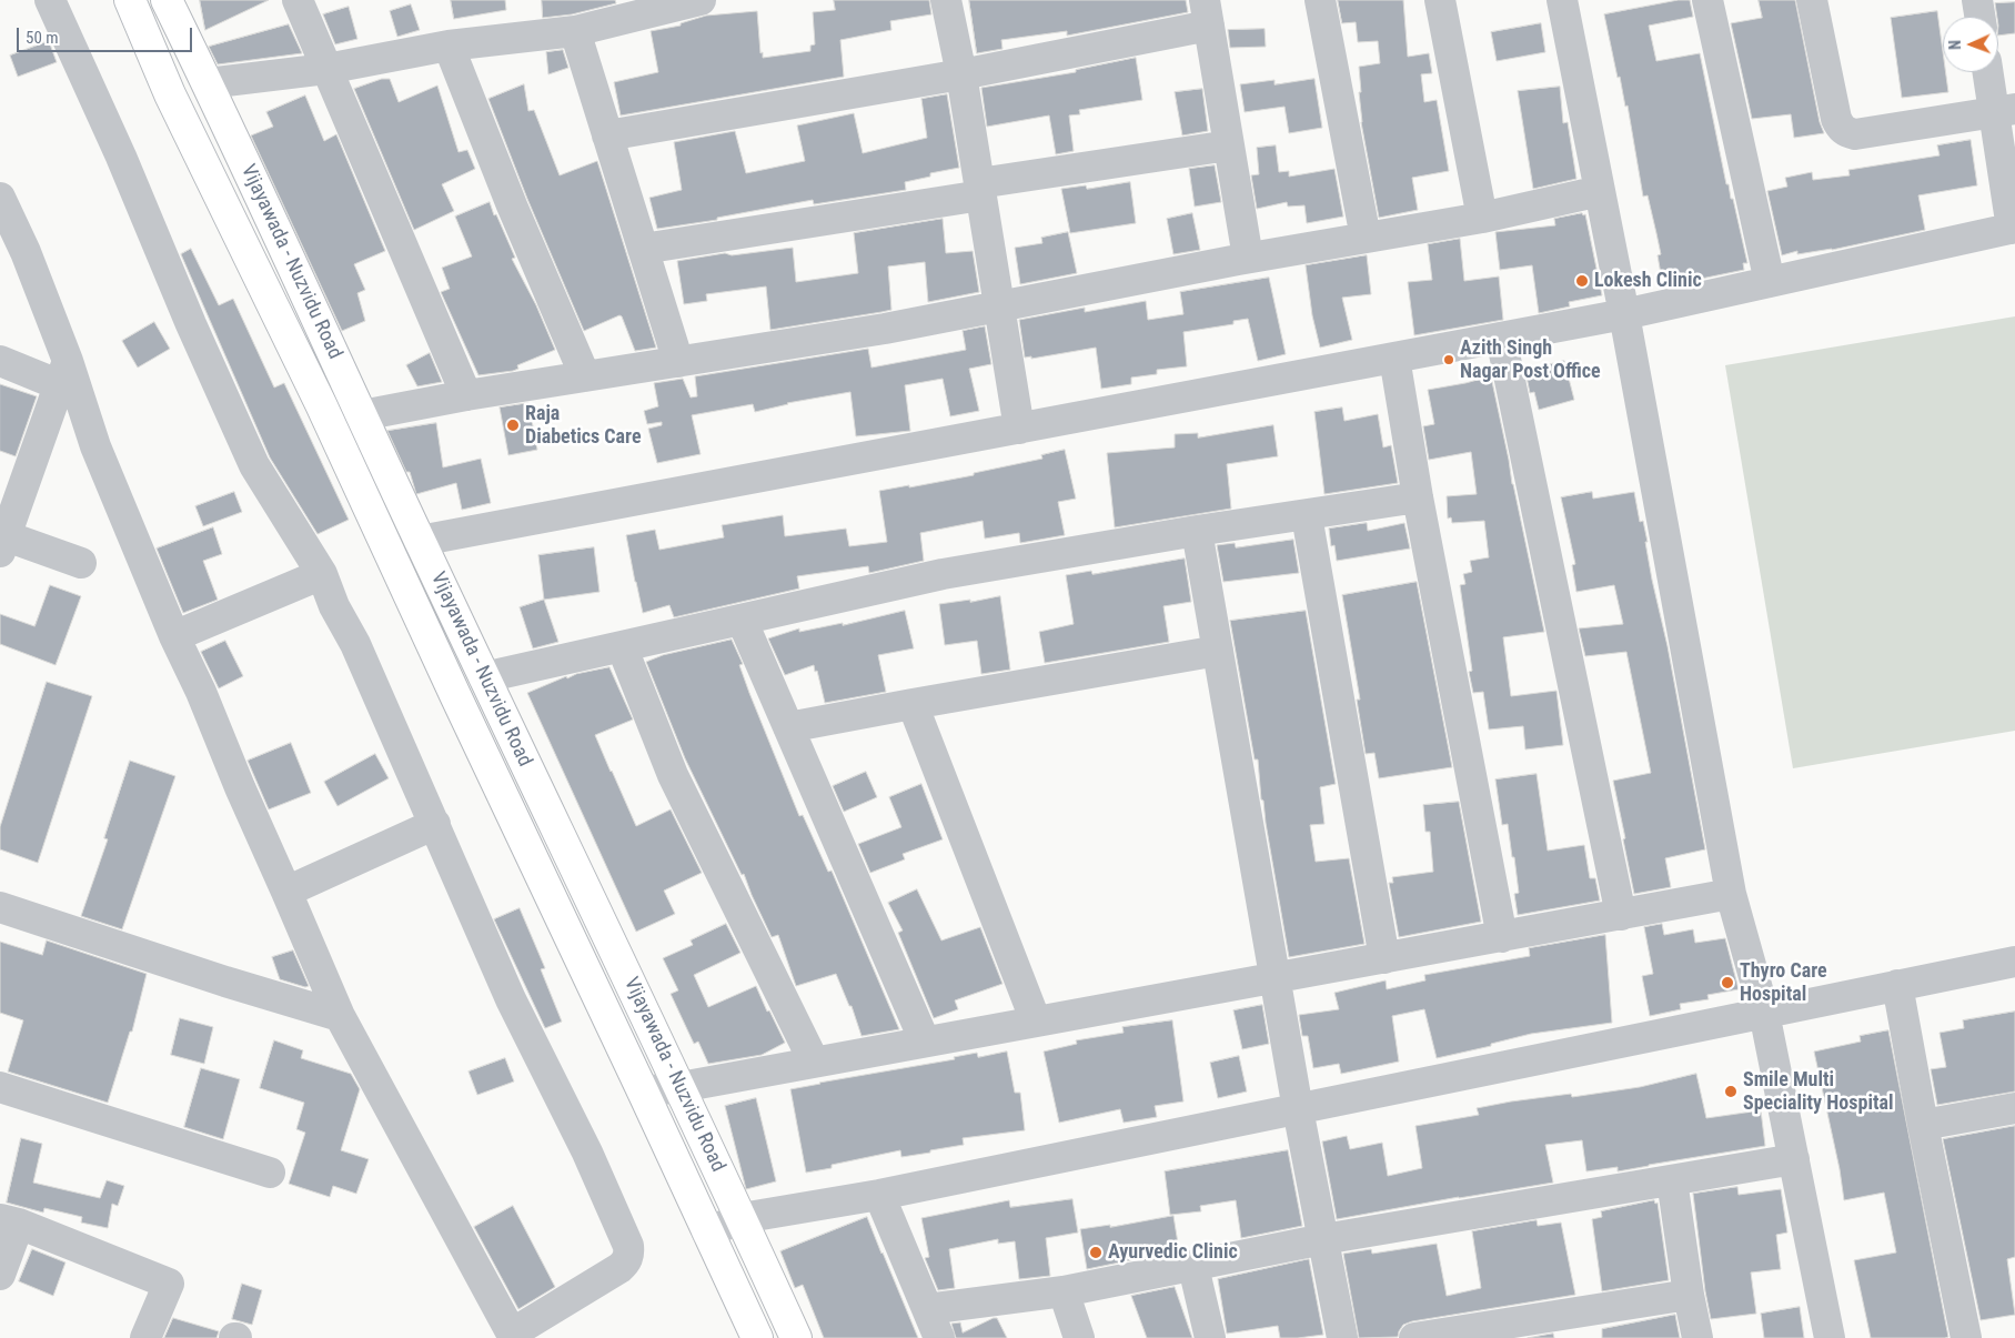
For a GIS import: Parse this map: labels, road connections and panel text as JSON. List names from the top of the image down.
{
  "streets": {
    "main road": ["Vijayawada - Nuzvidu Road"]
  },
  "places": [
    "Lokesh Clinic",
    "Azith Singh Nagar Post Office",
    "Raja Diabetics Care",
    "Thyro Care Hospital",
    "Smile Multi Speciality Hospital",
    "Ayurvedic Clinic"
  ],
  "scale_bar": "50 m",
  "north": "left"
}
